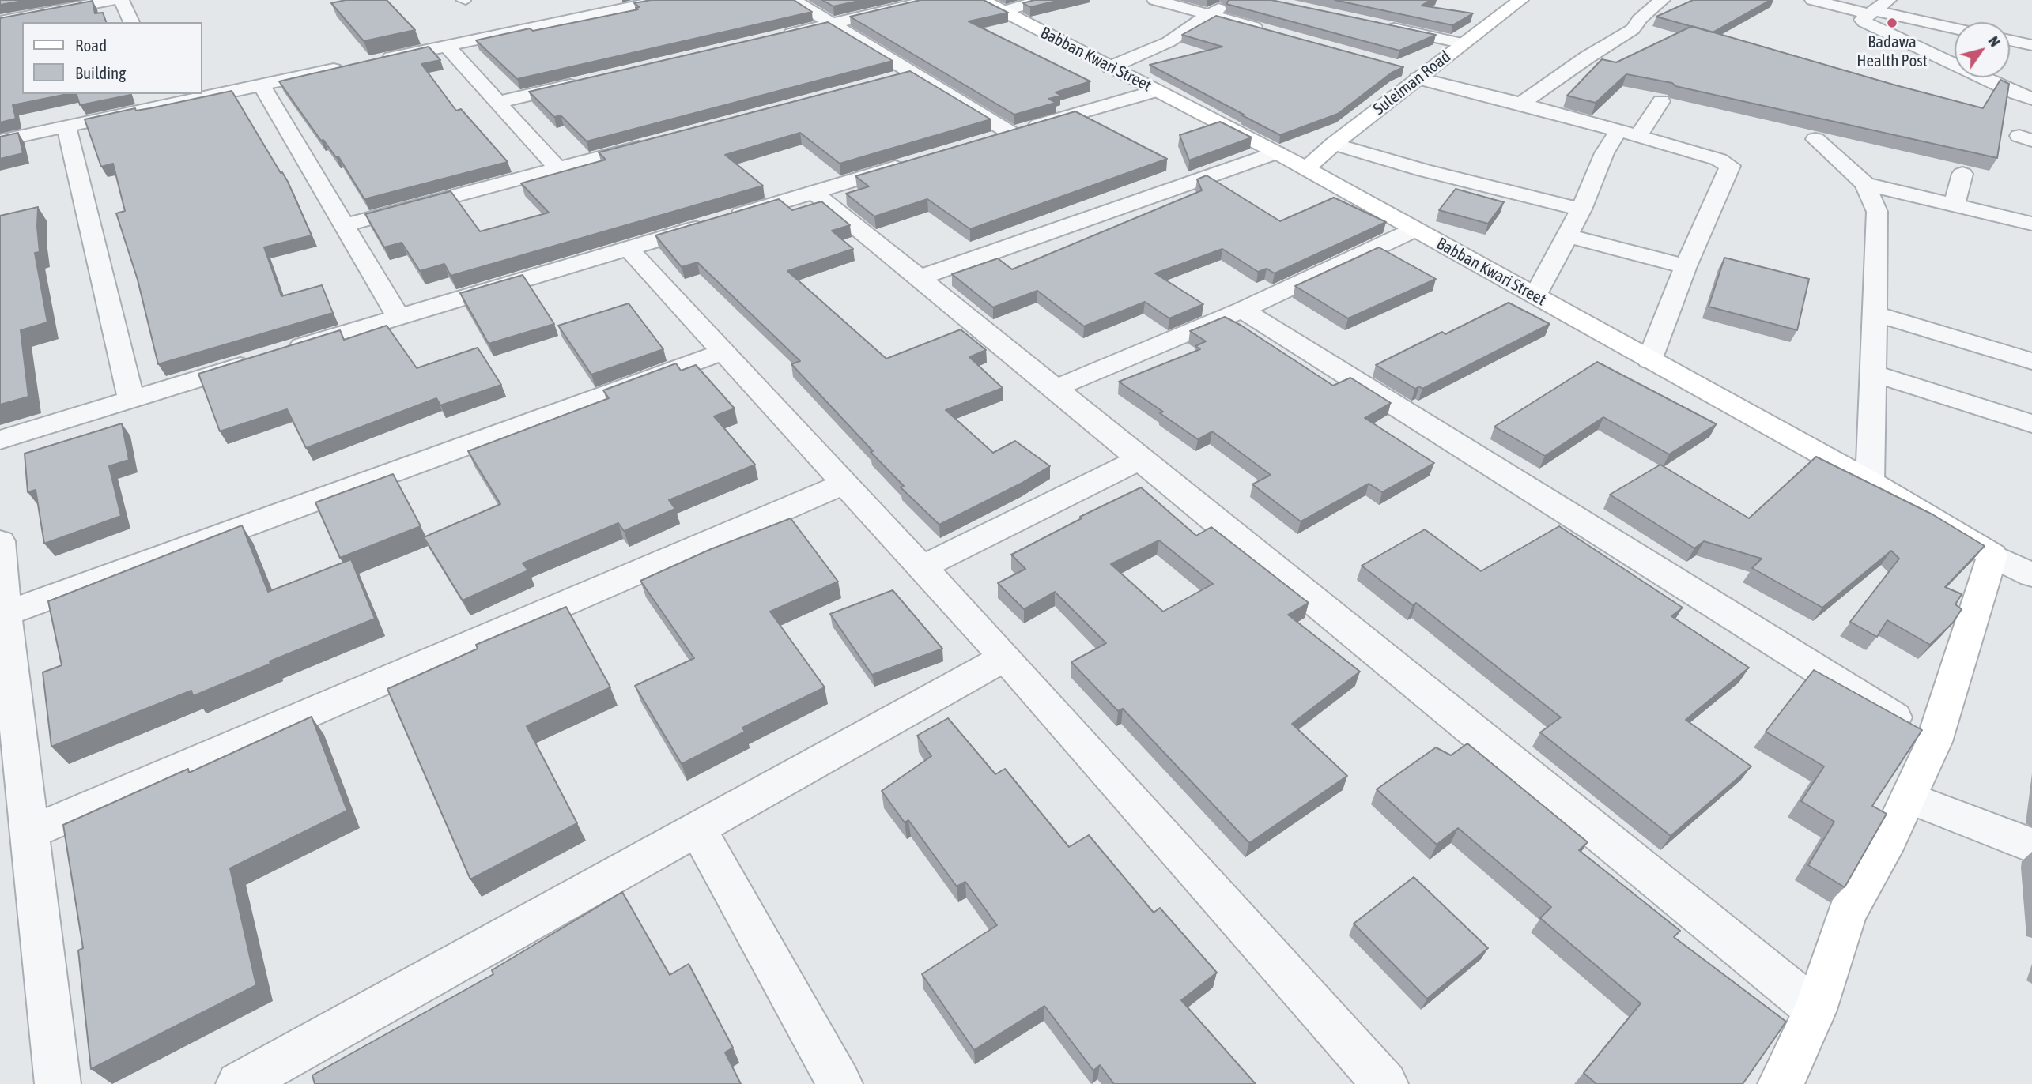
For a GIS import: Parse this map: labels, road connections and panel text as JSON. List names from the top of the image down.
{
  "streets": {
    "street": ["Babban Kwari Street", "Suleiman Road"]
  },
  "crossings": [
    ["Babban Kwari Street", "Suleiman Road"]
  ],
  "places": ["Badawa Health Post"],
  "legend": ["Road", "Building"],
  "north": "top right"
}
